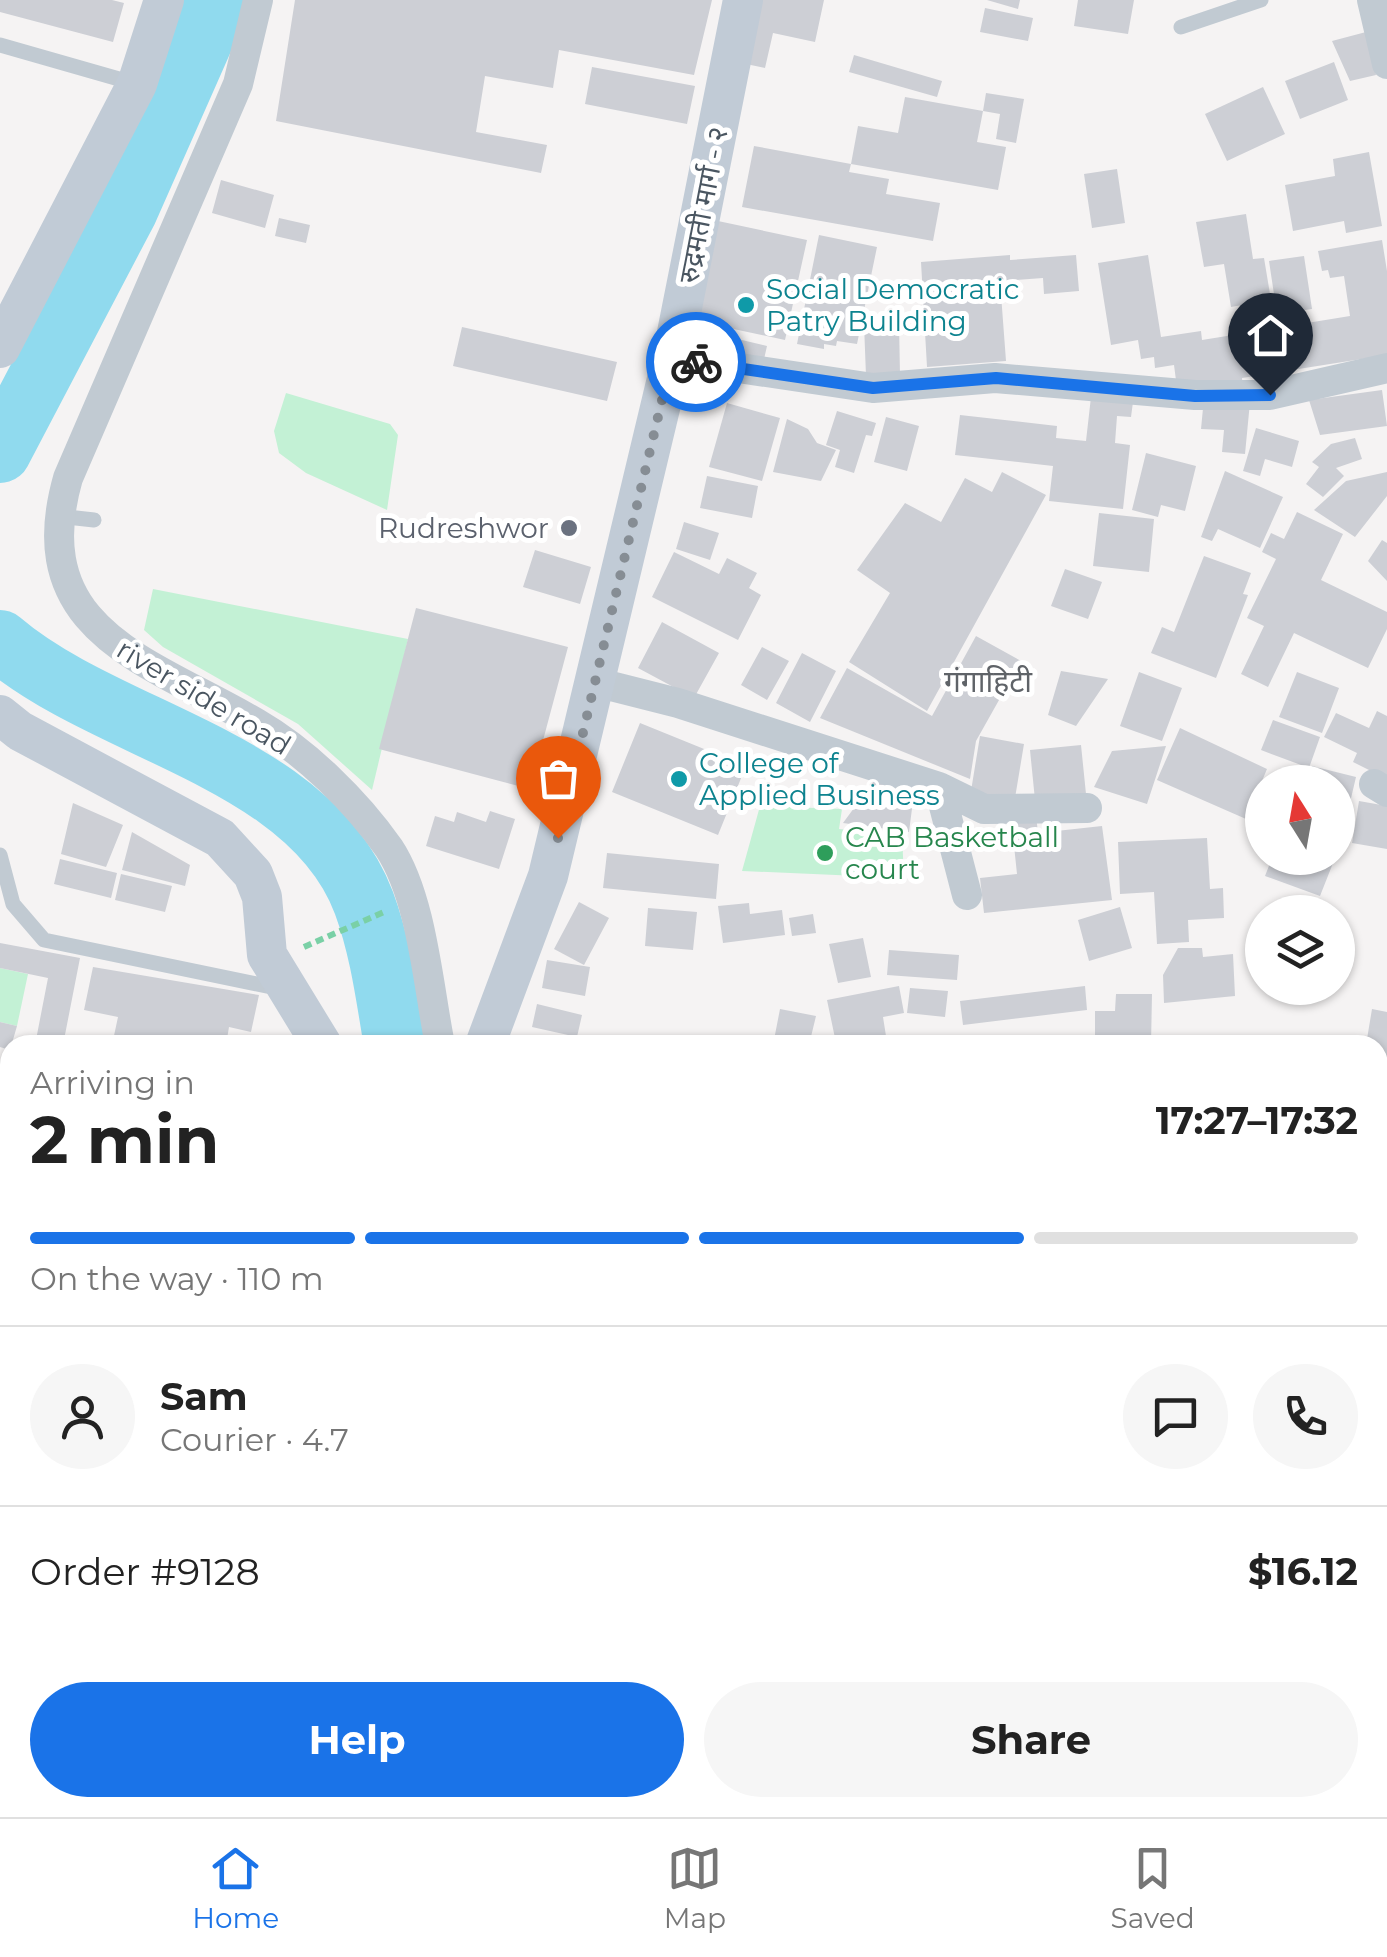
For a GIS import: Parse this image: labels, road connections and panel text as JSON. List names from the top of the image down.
{
  "streets": {
    "street": ["रुद्रमती मार्ग ‍- २", "river side road"]
  },
  "districts": ["गंगाहिटी"],
  "places": [
    "Social Democratic Patry Building",
    "Rudreshwor",
    "College of Applied Business",
    "CAB Basketball court"
  ],
  "north": "top",
  "page": {
    "heading": ["2 min", "Arriving in", "17:27–17:32"],
    "panel": [
      "Sam",
      "Courier · 4.7",
      "Order #9128",
      "$16.12"
    ],
    "bar": "On the way · 110 m",
    "buttons": ["Help", "Share"],
    "tabs": ["Home", "Map", "Saved"]
  }
}
